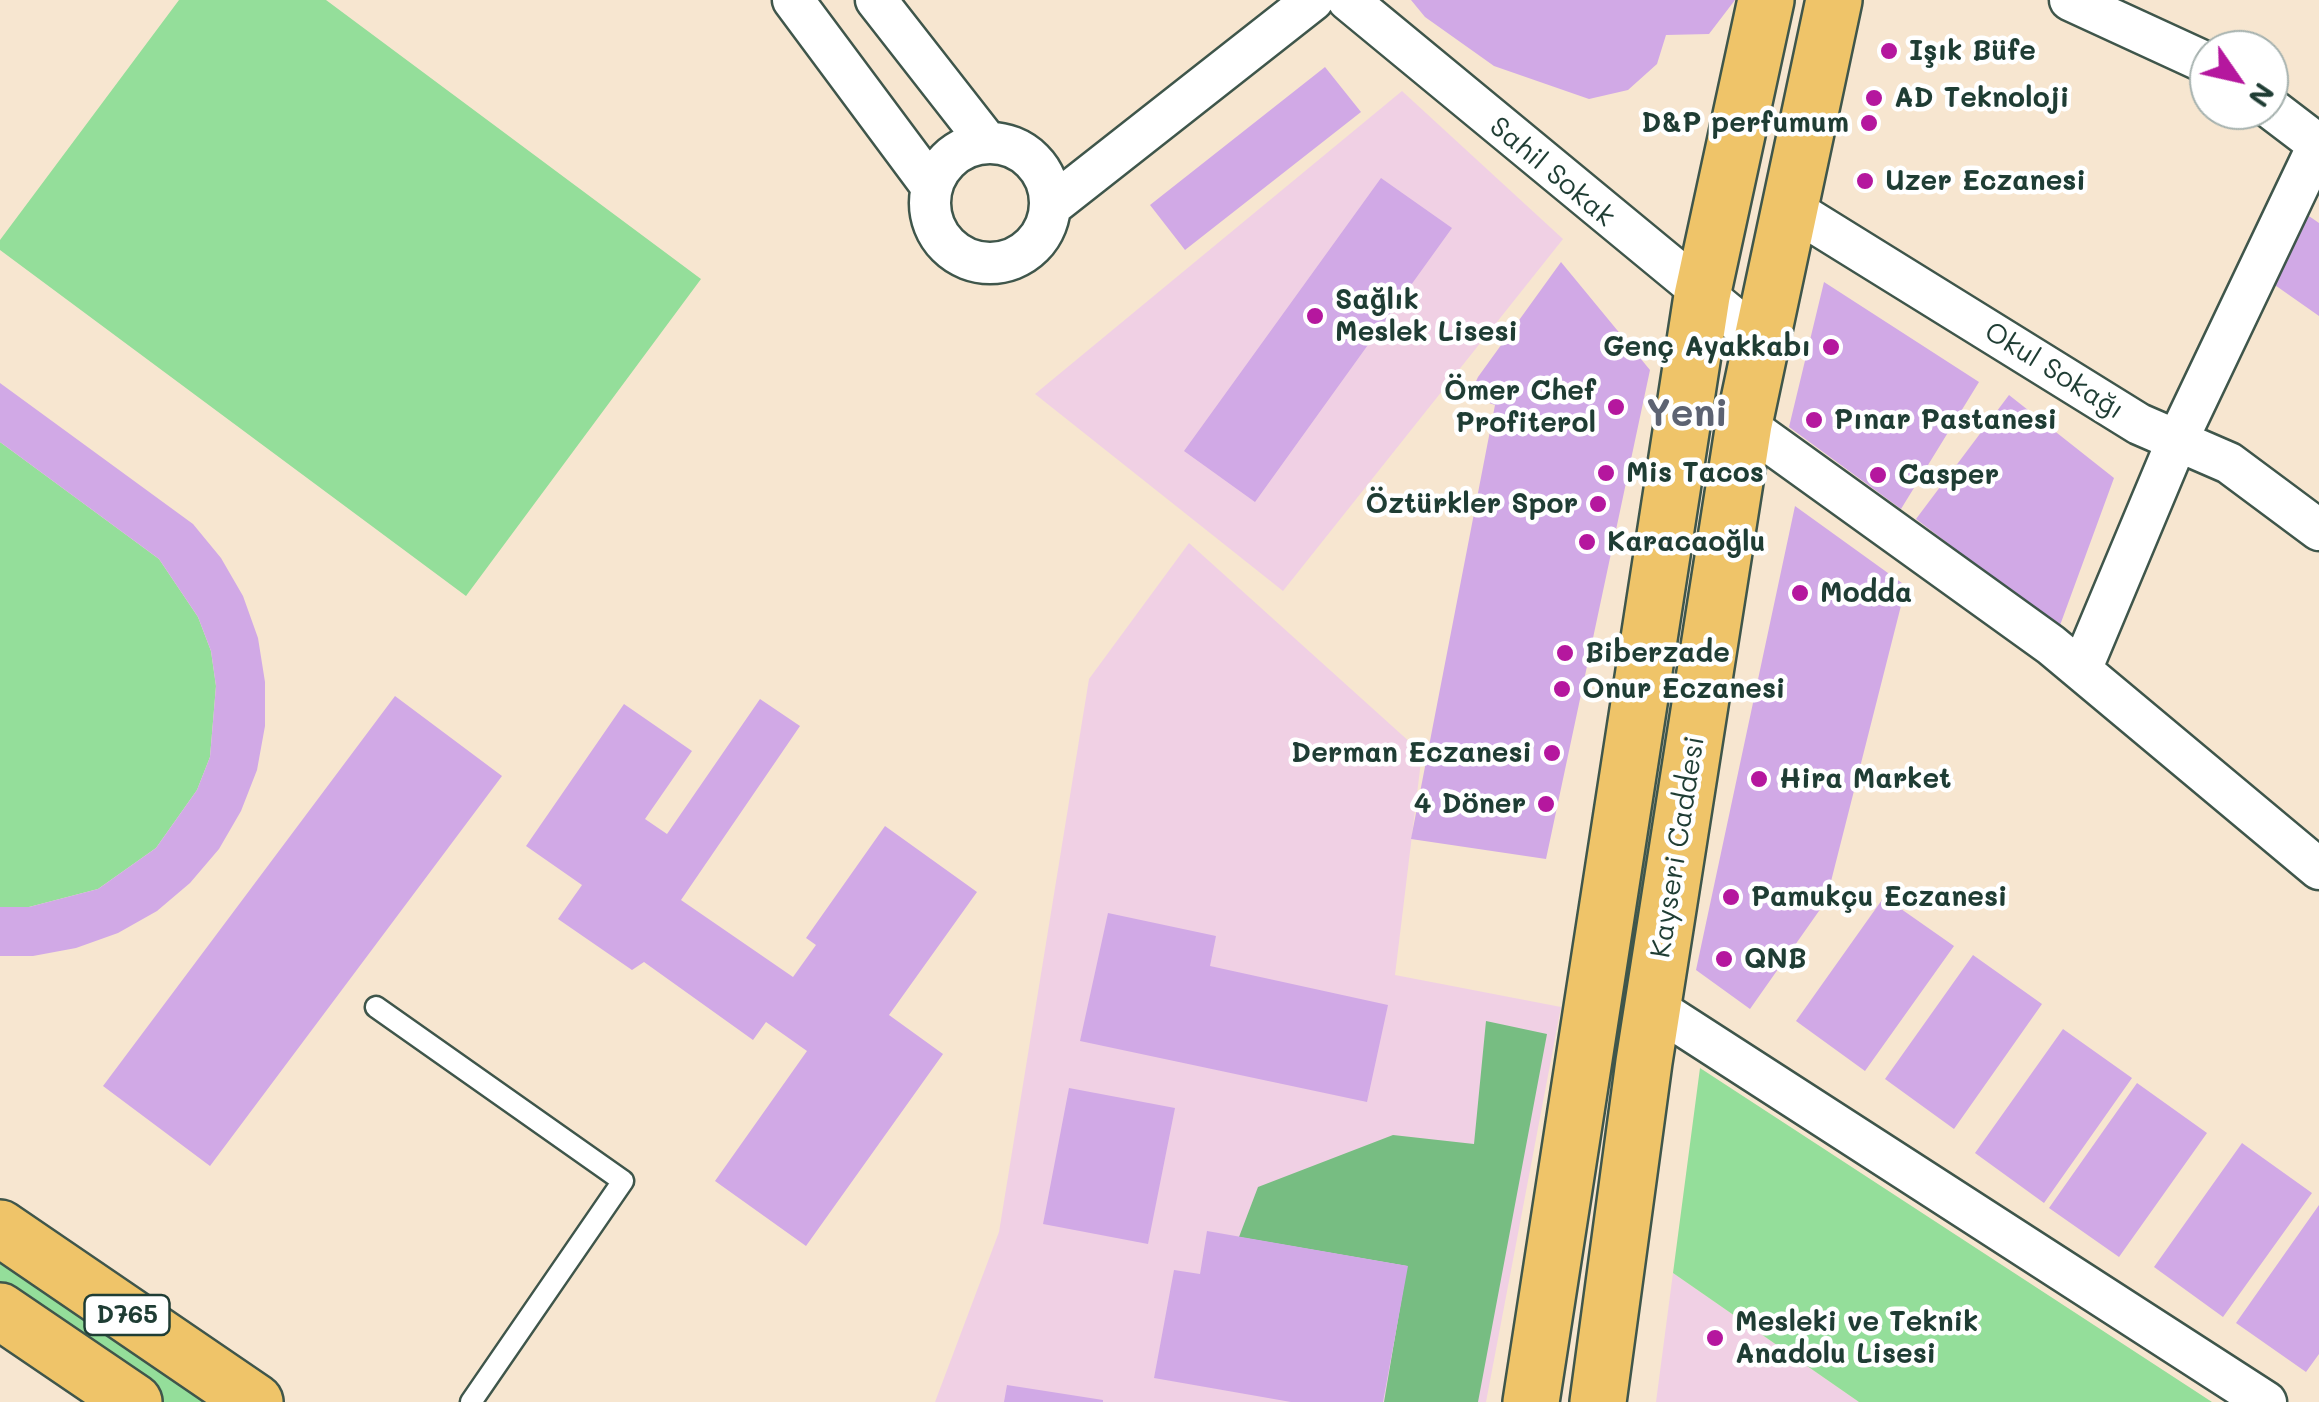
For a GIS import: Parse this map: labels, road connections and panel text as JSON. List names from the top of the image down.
{
  "streets": {
    "main road": ["Kayseri Caddesi", "D765"],
    "street": ["Sahil Sokak", "Okul Sokağı"]
  },
  "crossings": [
    ["Sahil Sokak", "Kayseri Caddesi"],
    ["Okul Sokağı", "Kayseri Caddesi"]
  ],
  "districts": ["Yeni"],
  "places": [
    "Işık Büfe",
    "AD Teknoloji",
    "D&P perfumum",
    "Uzer Eczanesi",
    "Sağlık Meslek Lisesi",
    "Genç Ayakkabı",
    "Ömer Chef Profiterol",
    "Pınar Pastanesi",
    "Mis Tacos",
    "Casper",
    "Öztürkler Spor",
    "Karacaoğlu",
    "Modda",
    "Biberzade",
    "Onur Eczanesi",
    "Derman Eczanesi",
    "Hira Market",
    "4 Döner",
    "Pamukçu Eczanesi",
    "QNB",
    "Mesleki ve Teknik Anadolu Lisesi"
  ],
  "north": "bottom right"
}
